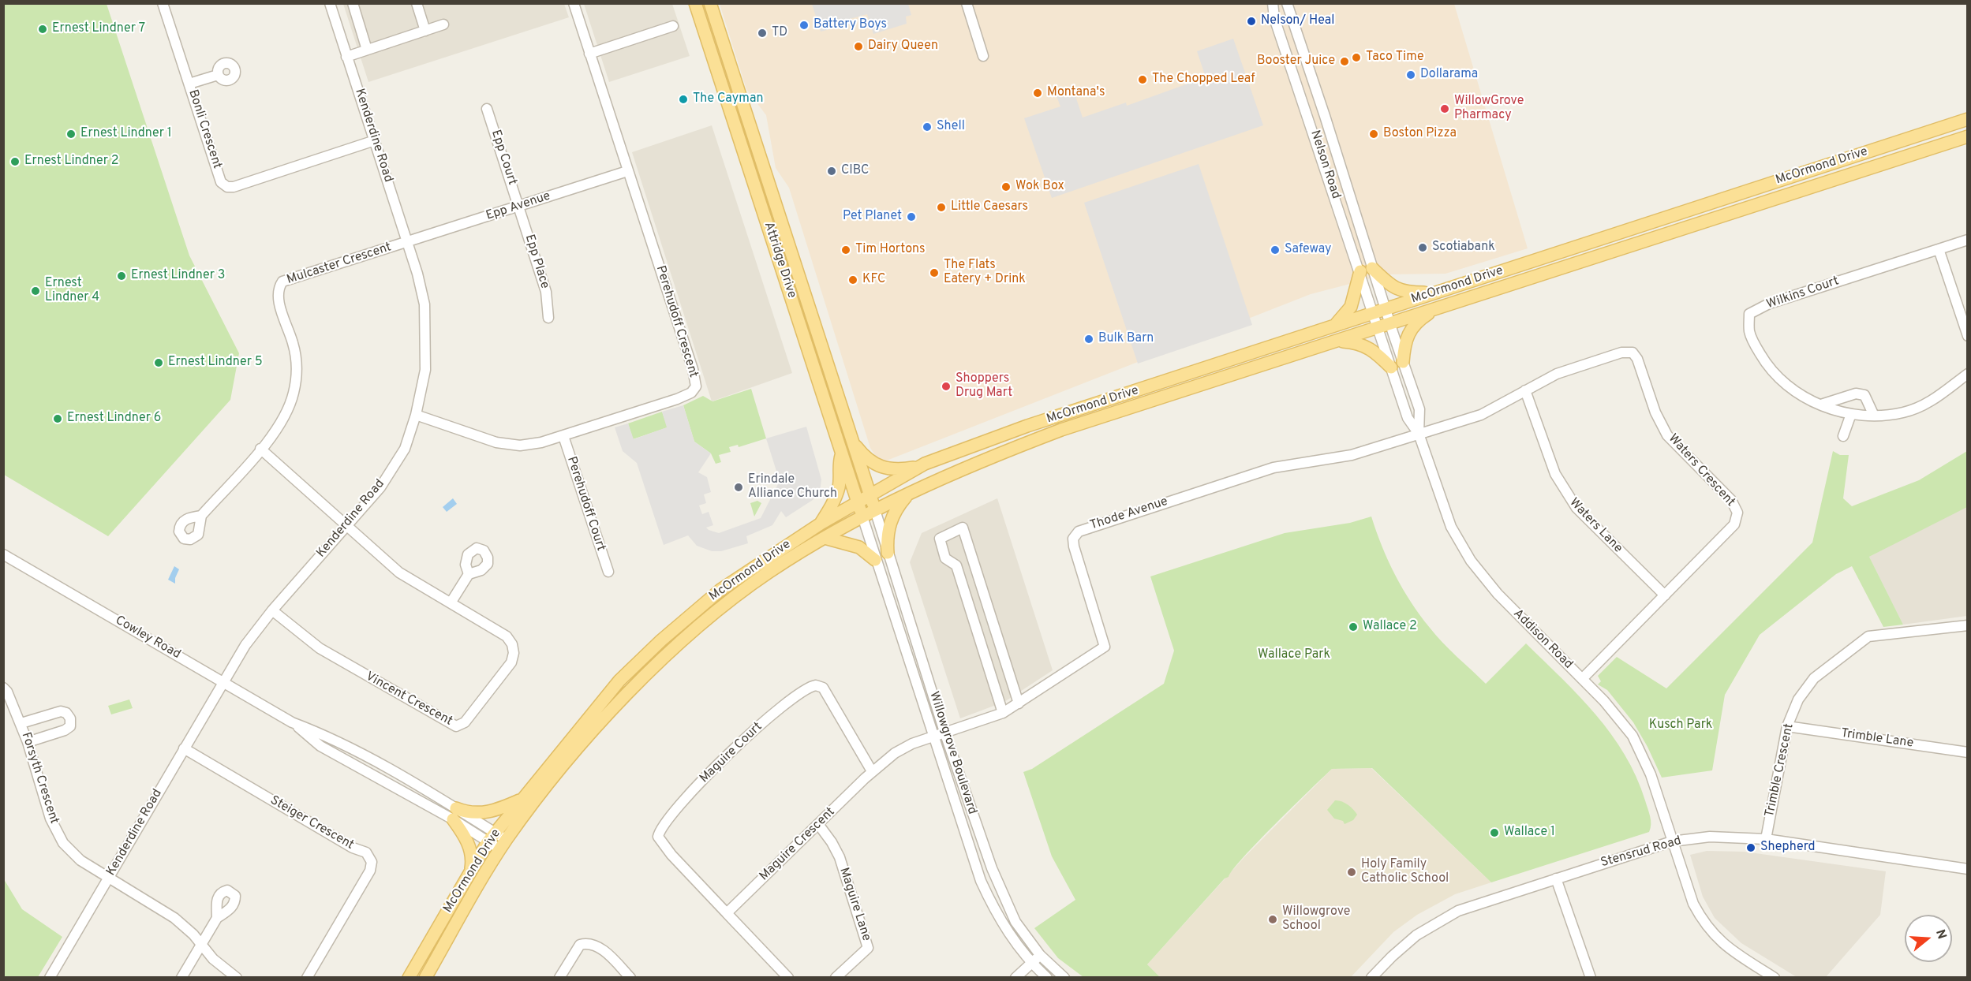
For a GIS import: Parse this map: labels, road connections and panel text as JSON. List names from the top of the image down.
{
  "streets": {
    "main road": ["McOrmond Drive", "Attridge Drive"],
    "street": [
      "Bonli Crescent",
      "Kenderdine Road",
      "Epp Court",
      "Nelson Road",
      "Epp Avenue",
      "Epp Place",
      "Mulcaster Crescent",
      "Wilkins Court",
      "Perehudoff Crescent",
      "Waters Crescent",
      "Perehudoff Court",
      "Thode Avenue",
      "Waters Lane",
      "Cowley Road",
      "Addison Road",
      "Vincent Crescent",
      "Trimble Lane",
      "Maguire Court",
      "Willowgrove Boulevard",
      "Trimble Crescent",
      "Forsyth Crescent",
      "Steiger Crescent",
      "Maguire Crescent",
      "Stensrud Road",
      "Maguire Lane"
    ]
  },
  "crossings": [
    ["Bonli Crescent", "Kenderdine Road"],
    ["Kenderdine Road", "Epp Avenue"],
    ["Kenderdine Road", "Mulcaster Crescent"],
    ["Kenderdine Road", "Perehudoff Crescent"],
    ["Kenderdine Road", "Cowley Road"],
    ["Kenderdine Road", "Vincent Crescent"],
    ["Kenderdine Road", "Forsyth Crescent"],
    ["Kenderdine Road", "Steiger Crescent"],
    ["Epp Court", "Epp Avenue"],
    ["Epp Court", "Epp Place"],
    ["Nelson Road", "McOrmond Drive"],
    ["Nelson Road", "Addison Road"],
    ["McOrmond Drive", "Attridge Drive"],
    ["McOrmond Drive", "Cowley Road"],
    ["McOrmond Drive", "Addison Road"],
    ["McOrmond Drive", "Willowgrove Boulevard"],
    ["Epp Avenue", "Epp Place"],
    ["Epp Avenue", "Mulcaster Crescent"],
    ["Epp Avenue", "Perehudoff Crescent"],
    ["Attridge Drive", "Willowgrove Boulevard"],
    ["Perehudoff Crescent", "Perehudoff Court"],
    ["Waters Crescent", "Thode Avenue"],
    ["Waters Crescent", "Waters Lane"],
    ["Waters Crescent", "Addison Road"],
    ["Thode Avenue", "Addison Road"],
    ["Thode Avenue", "Willowgrove Boulevard"],
    ["Thode Avenue", "Maguire Crescent"],
    ["Addison Road", "Stensrud Road"],
    ["Trimble Lane", "Trimble Crescent"],
    ["Maguire Court", "Maguire Crescent"],
    ["Willowgrove Boulevard", "Maguire Crescent"],
    ["Trimble Crescent", "Stensrud Road"],
    ["Maguire Crescent", "Maguire Lane"]
  ],
  "parks": ["Wallace Park", "Kusch Park"],
  "places": [
    "Nelson/ Heal",
    "Battery Boys",
    "Ernest Lindner 7",
    "TD",
    "Dairy Queen",
    "Taco Time",
    "Booster Juice",
    "Dollarama",
    "The Chopped Leaf",
    "Montana's",
    "The Cayman",
    "WillowGrove Pharmacy",
    "Shell",
    "Ernest Lindner 1",
    "Boston Pizza",
    "Ernest Lindner 2",
    "CIBC",
    "Wok Box",
    "Little Caesars",
    "Pet Planet",
    "Scotiabank",
    "Tim Hortons",
    "Safeway",
    "The Flats Eatery + Drink",
    "Ernest Lindner 3",
    "KFC",
    "Ernest Lindner 4",
    "Bulk Barn",
    "Ernest Lindner 5",
    "Shoppers Drug Mart",
    "Ernest Lindner 6",
    "Erindale Alliance Church",
    "Wallace 2",
    "Wallace 1",
    "Shepherd",
    "Holy Family Catholic School",
    "Willowgrove School"
  ],
  "north": "right"
}
